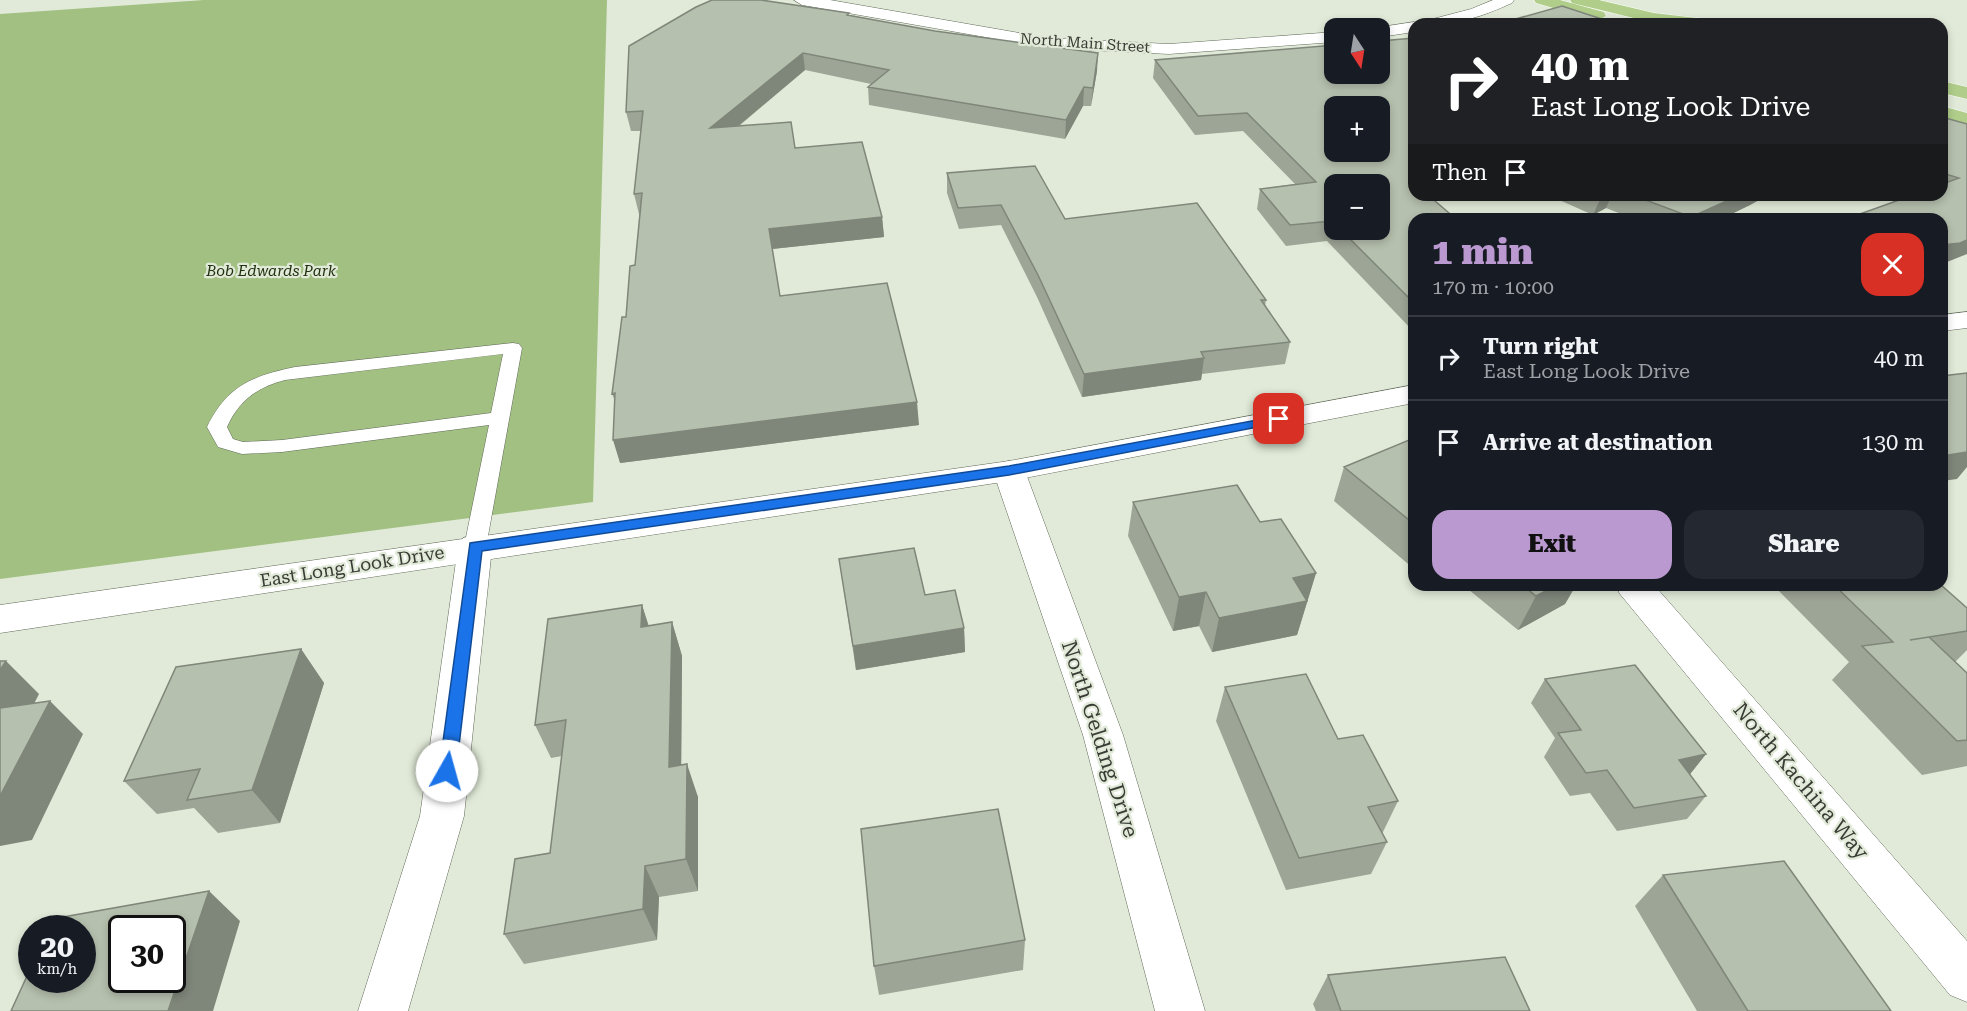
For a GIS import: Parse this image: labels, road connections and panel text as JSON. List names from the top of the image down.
{
  "streets": {
    "street": [
      "North Main Street",
      "East Long Look Drive",
      "North Gelding Drive",
      "North Kachina Way"
    ]
  },
  "crossings": [
    ["East Long Look Drive", "North Gelding Drive"]
  ],
  "parks": ["Bob Edwards Park"],
  "north": "bottom",
  "page": {
    "map_buttons": ["+", "−"],
    "turn": ["40 m", "East Long Look Drive"],
    "then": "Then",
    "heading": ["1 min", "170 m · 10:00"],
    "list": [
      {
        "name": "Turn right",
        "note": "East Long Look Drive",
        "value": "40 m"
      },
      {
        "name": "Arrive at destination",
        "value": "130 m"
      }
    ],
    "buttons": ["Exit", "Share"],
    "speed": "20 km/h",
    "limit": "30"
  }
}
